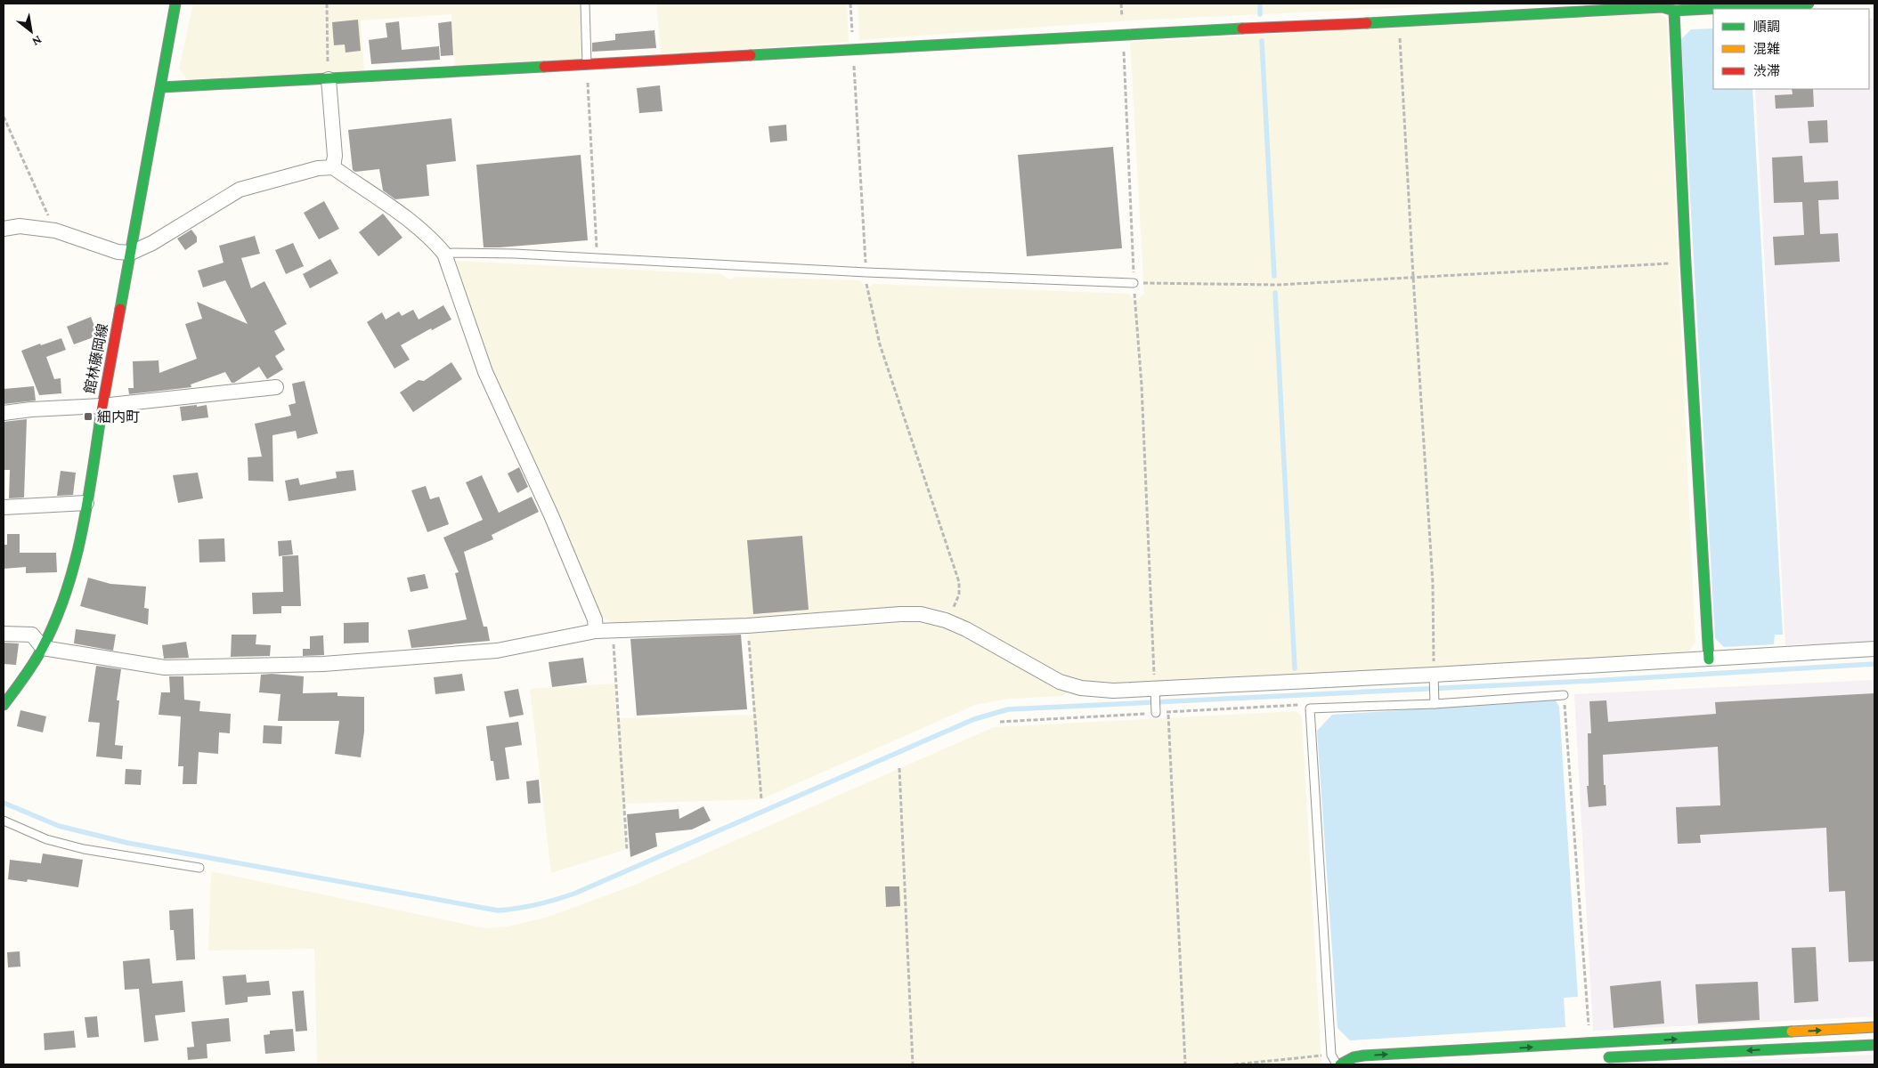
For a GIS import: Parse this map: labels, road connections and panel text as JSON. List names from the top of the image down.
{
  "streets": {
    "street": ["館林藤岡線"]
  },
  "places": {
    "transit": ["細内町"]
  },
  "legend": ["順調", "混雑", "渋滞"],
  "north": "bottom right"
}
